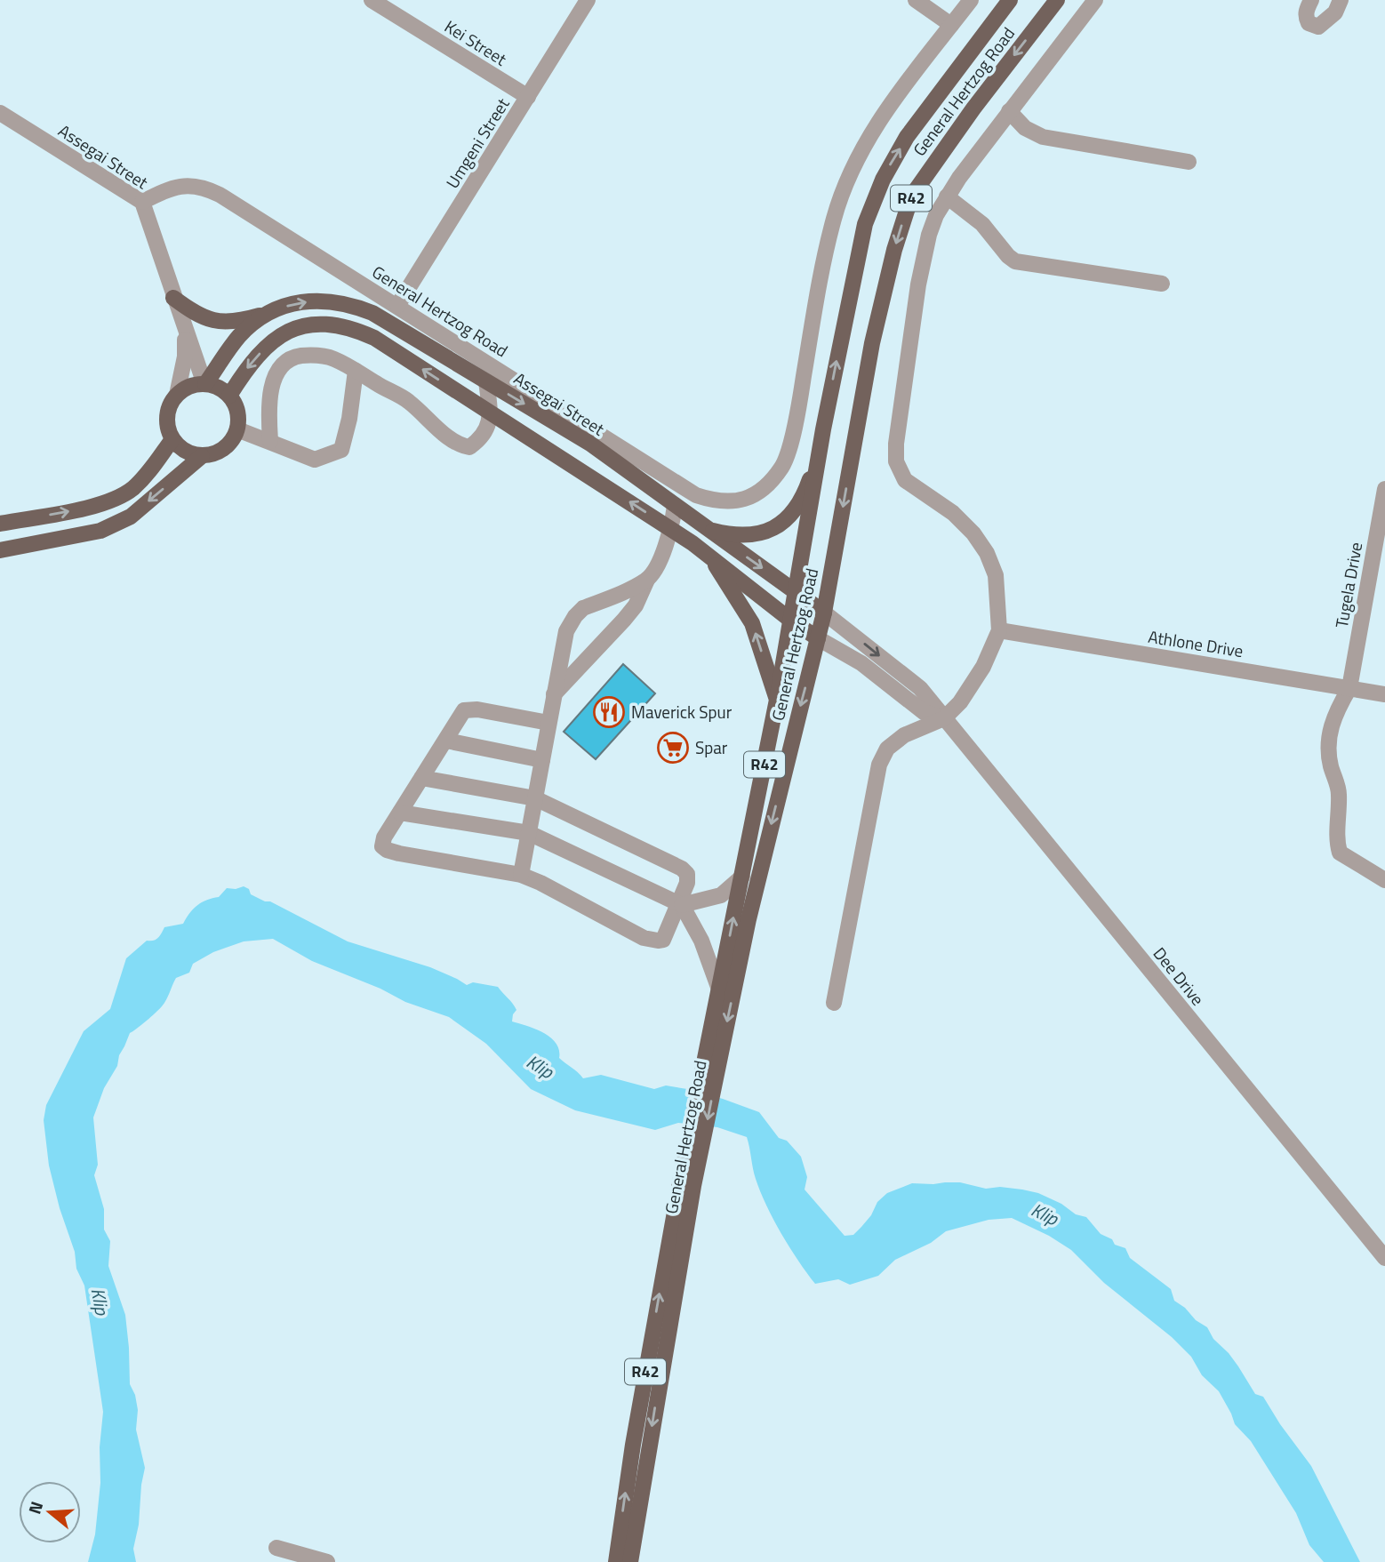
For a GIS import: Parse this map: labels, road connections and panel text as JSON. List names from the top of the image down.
{
  "streets": {
    "main road": ["General Hertzog Road", "Assegai Street", "R42"],
    "street": [
      "Kei Street",
      "Umgeni Street",
      "Tugela Drive",
      "Athlone Drive",
      "Dee Drive"
    ]
  },
  "crossings": [
    ["Kei Street", "Umgeni Street"],
    ["General Hertzog Road", "Umgeni Street"],
    ["General Hertzog Road", "Assegai Street"],
    ["General Hertzog Road", "Dee Drive"],
    ["Assegai Street", "Dee Drive"],
    ["Tugela Drive", "Athlone Drive"]
  ],
  "water": ["Klip"],
  "places": {
    "restaurant": ["Maverick Spur"],
    "supermarket": ["Spar"]
  },
  "north": "left"
}
